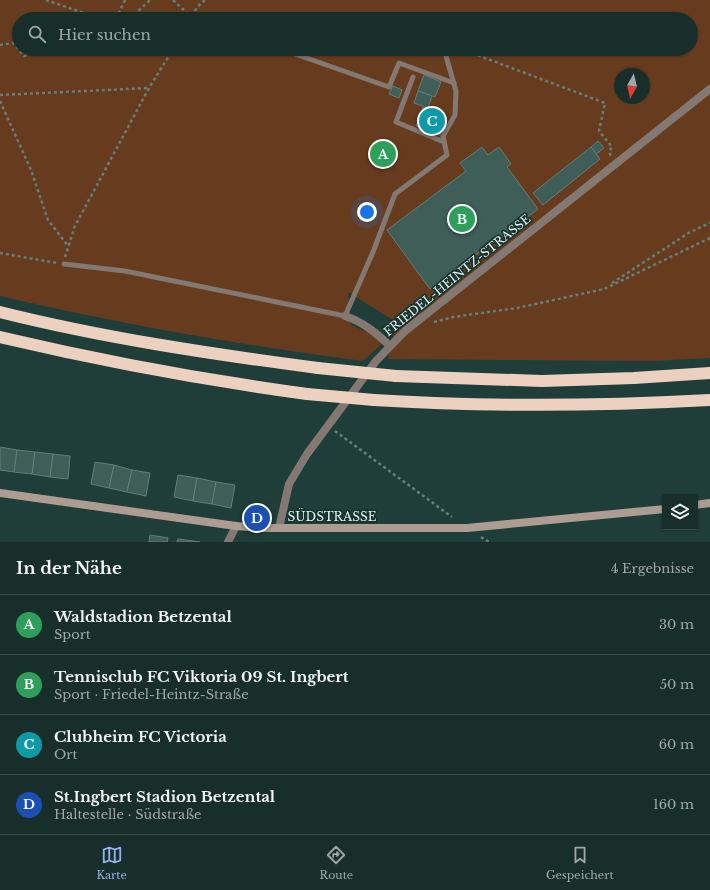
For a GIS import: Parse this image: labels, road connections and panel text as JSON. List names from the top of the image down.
{
  "streets": {
    "street": ["FRIEDEL-HEINTZ-STRASSE", "SÜDSTRASSE"]
  },
  "crossings": [
    ["FRIEDEL-HEINTZ-STRASSE", "SÜDSTRASSE"]
  ],
  "north": "bottom",
  "page": {
    "search": "Hier suchen",
    "pins": [
      "C",
      "A",
      "B",
      "D"
    ],
    "heading": ["In der Nähe", "4 Ergebnisse"],
    "list": [
      {
        "mark": "A",
        "name": "Waldstadion Betzental",
        "note": "Sport",
        "value": "30 m"
      },
      {
        "mark": "B",
        "name": "Tennisclub FC Viktoria 09 St. Ingbert",
        "note": "Sport · Friedel-Heintz-Straße",
        "value": "50 m"
      },
      {
        "mark": "C",
        "name": "Clubheim FC Victoria",
        "note": "Ort",
        "value": "60 m"
      },
      {
        "mark": "D",
        "name": "St.Ingbert Stadion Betzental",
        "note": "Haltestelle · Südstraße",
        "value": "160 m"
      }
    ],
    "nav": ["Karte", "Route", "Gespeichert"]
  }
}
